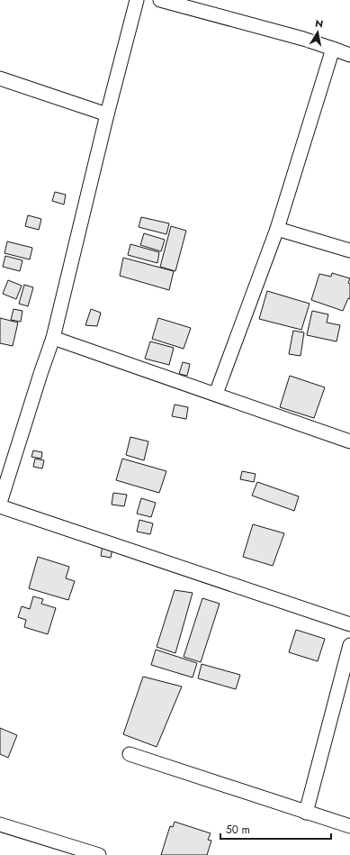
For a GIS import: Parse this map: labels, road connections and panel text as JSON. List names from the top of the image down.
{
  "scale_bar": "50 m",
  "north": "top"
}
